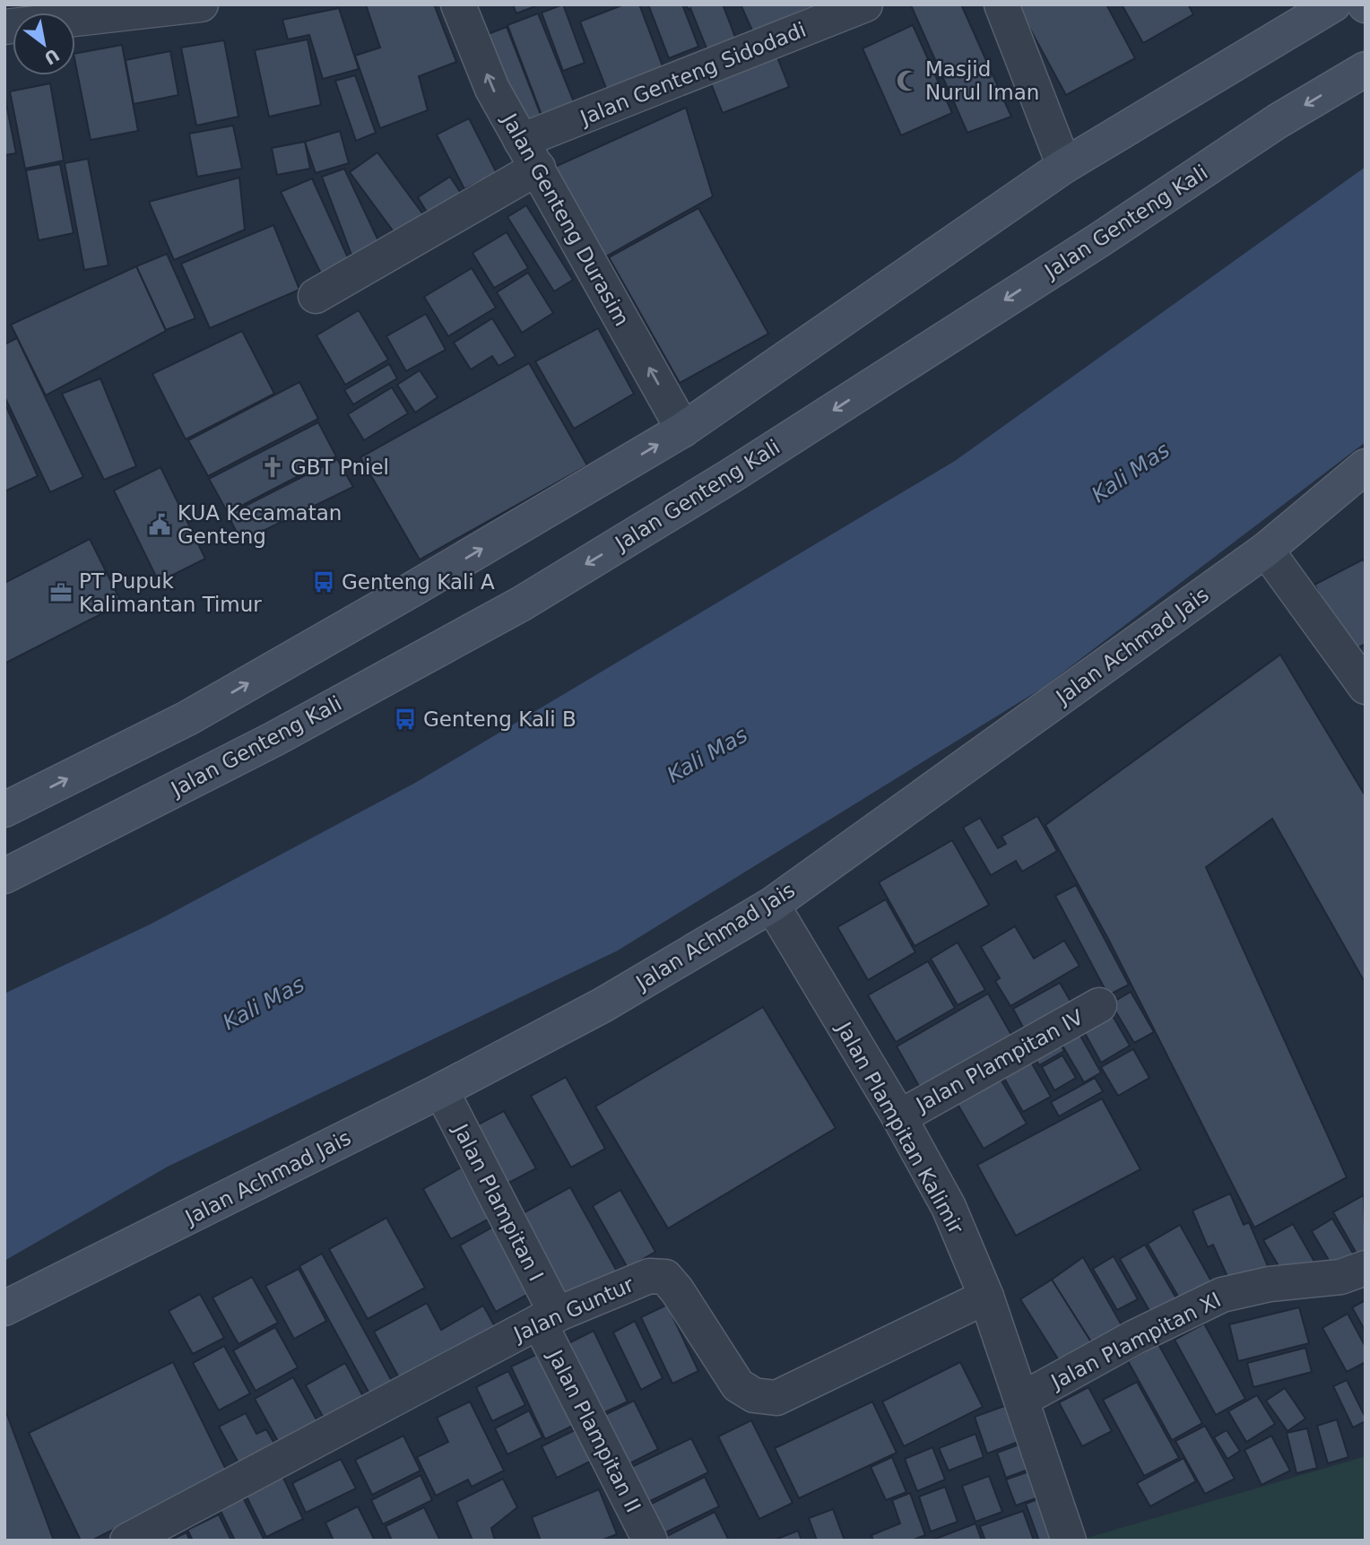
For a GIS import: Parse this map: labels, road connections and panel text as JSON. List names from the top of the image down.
{
  "streets": {
    "main road": ["Jalan Genteng Kali", "Jalan Achmad Jais"],
    "street": [
      "Jalan Genteng Sidodadi",
      "Jalan Genteng Durasim",
      "Jalan Plampitan IV",
      "Jalan Plampitan Kalimir",
      "Jalan Plampitan I",
      "Jalan Guntur",
      "Jalan Plampitan XI",
      "Jalan Plampitan II"
    ]
  },
  "crossings": [
    ["Jalan Genteng Sidodadi", "Jalan Genteng Durasim"],
    ["Jalan Achmad Jais", "Jalan Plampitan Kalimir"],
    ["Jalan Achmad Jais", "Jalan Plampitan I"],
    ["Jalan Plampitan IV", "Jalan Plampitan Kalimir"],
    ["Jalan Plampitan Kalimir", "Jalan Guntur"],
    ["Jalan Plampitan Kalimir", "Jalan Plampitan XI"],
    ["Jalan Plampitan I", "Jalan Guntur"],
    ["Jalan Plampitan I", "Jalan Plampitan II"],
    ["Jalan Guntur", "Jalan Plampitan II"]
  ],
  "one_way": ["Jalan Genteng Durasim"],
  "water": ["Kali Mas"],
  "places": {
    "mosque": ["Masjid Nurul Iman"],
    "church": ["GBT Pniel"],
    "public building": ["KUA Kecamatan Genteng"],
    "bus stop": ["Genteng Kali A", "Genteng Kali B"],
    "office": ["PT Pupuk Kalimantan Timur"]
  },
  "north": "bottom right"
}
